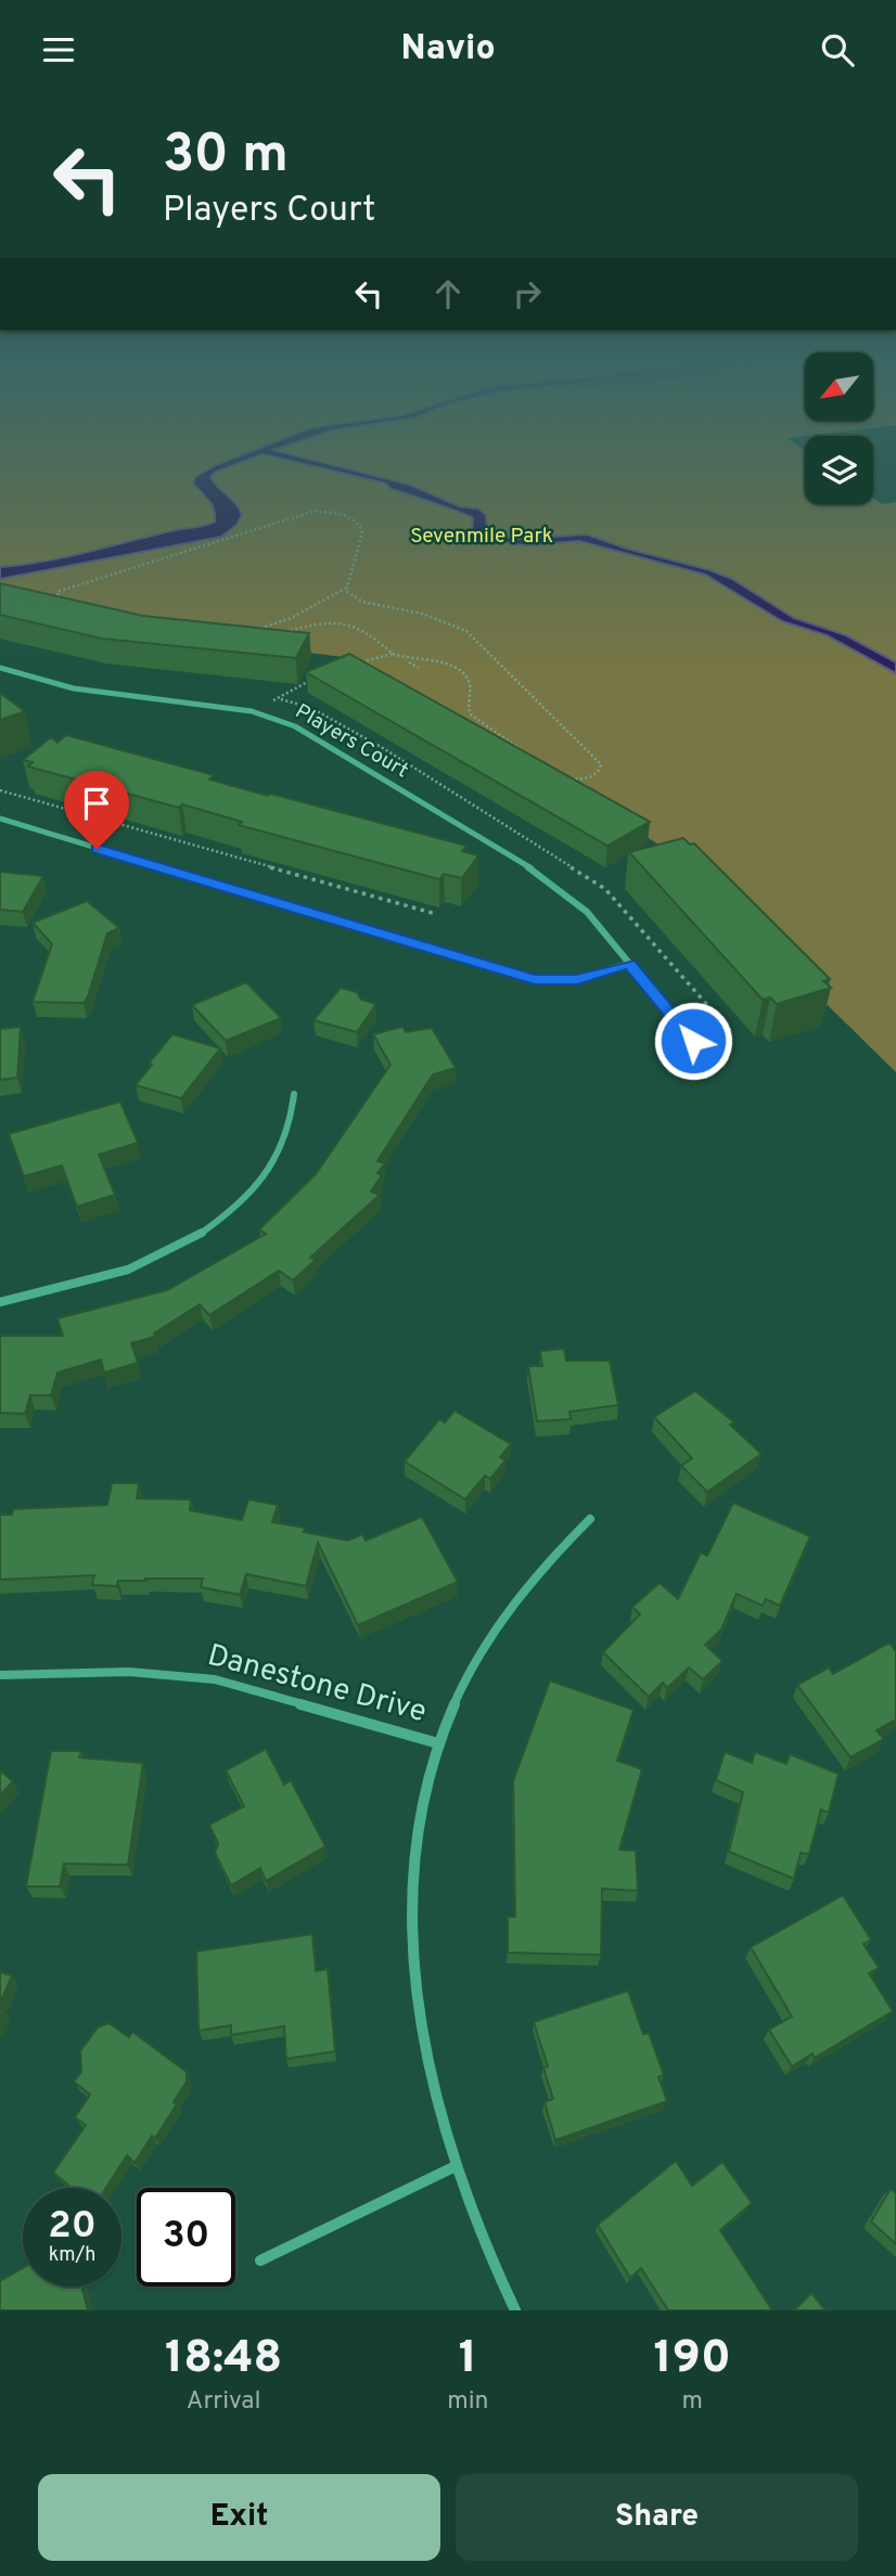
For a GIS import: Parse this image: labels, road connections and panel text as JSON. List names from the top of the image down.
{
  "streets": {
    "street": ["Players Court", "Danestone Drive"]
  },
  "parks": ["Sevenmile Park"],
  "north": "bottom left",
  "page": {
    "header": "Navio",
    "turn": ["30 m", "Players Court"],
    "speed": "20 km/h",
    "limit": "30",
    "eta": [
      "18:48",
      "Arrival",
      "1",
      "min",
      "190",
      "m"
    ],
    "buttons": ["Exit", "Share"]
  }
}
